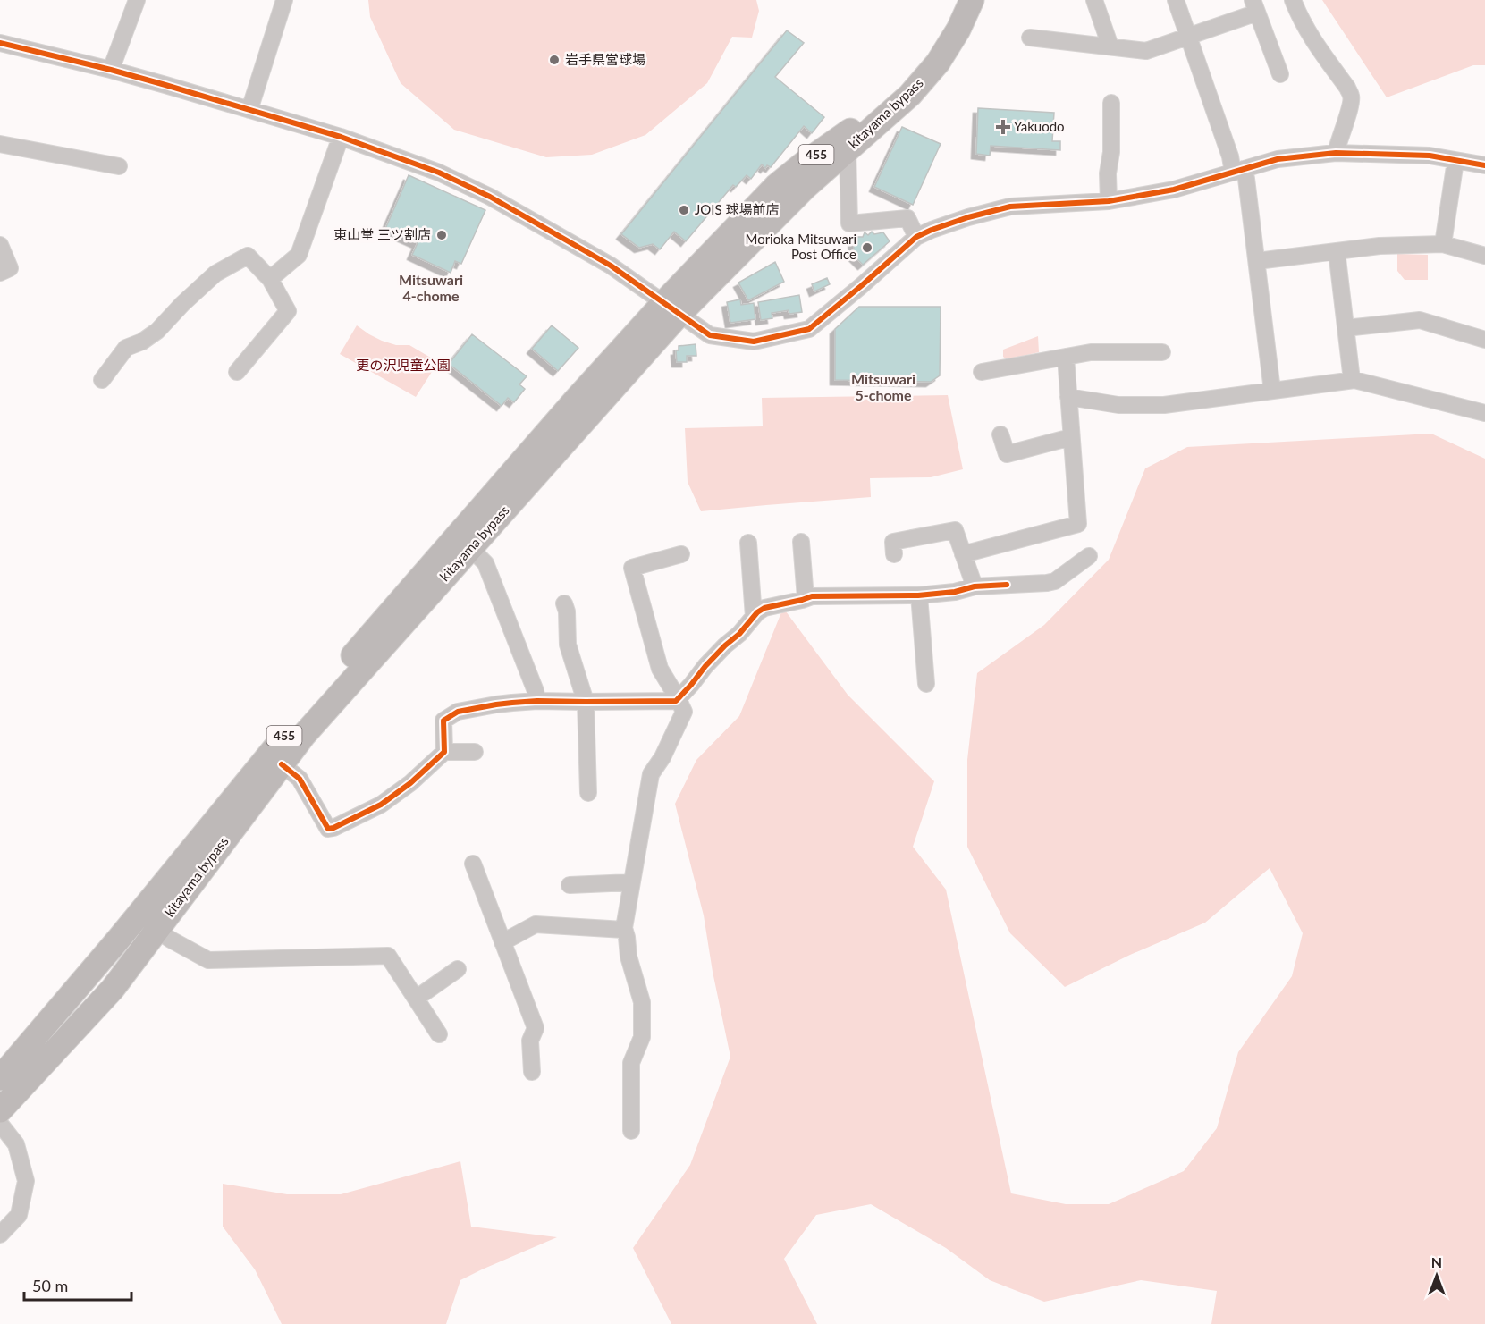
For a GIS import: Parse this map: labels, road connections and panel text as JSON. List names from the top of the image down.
{
  "streets": {
    "highway": ["kitayama bypass", "455"]
  },
  "districts": ["Mitsuwari 4-chome", "Mitsuwari 5-chome"],
  "parks": ["更の沢児童公園"],
  "places": {
    "other": [
      "岩手県営球場",
      "JOIS 球場前店",
      "東山堂 三ツ割店",
      "Morioka Mitsuwari Post Office"
    ],
    "health": ["Yakuodo"]
  },
  "scale_bar": "50 m",
  "north": "top"
}
